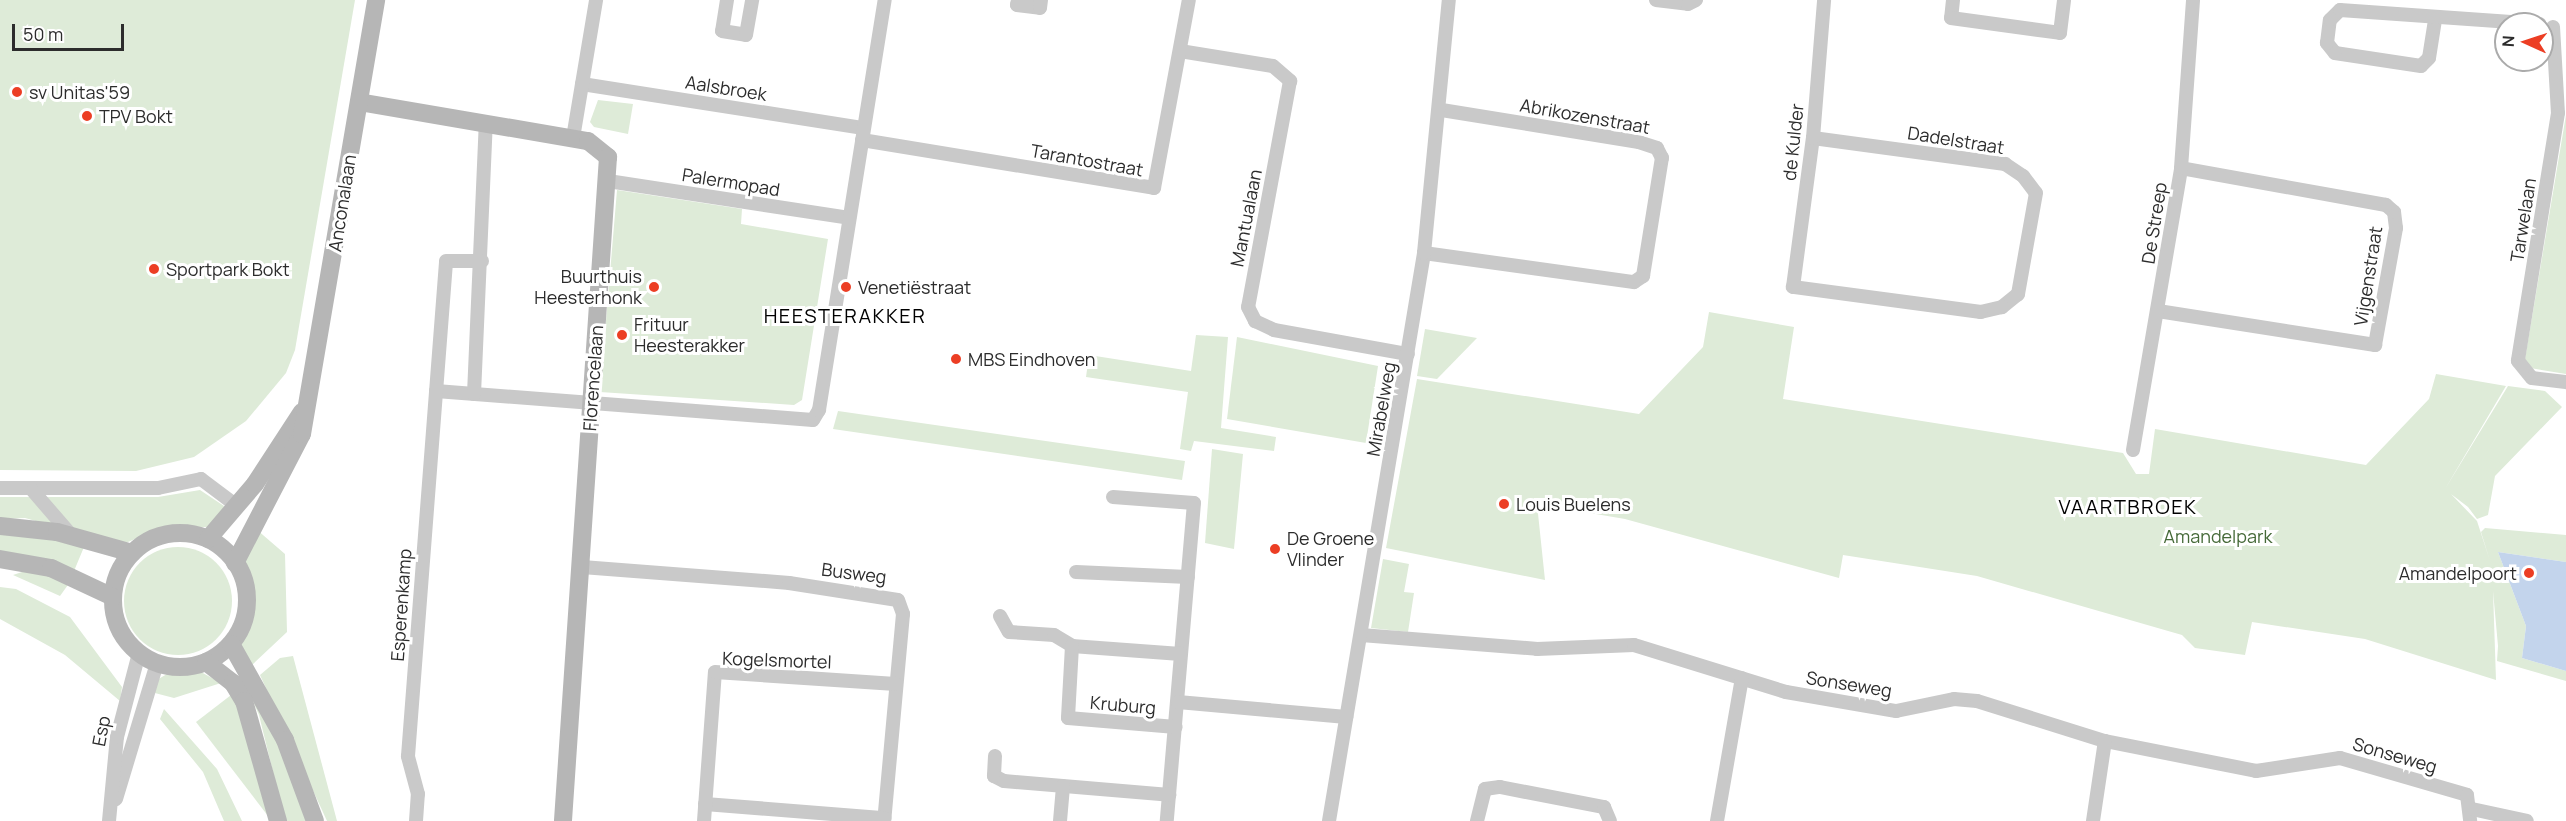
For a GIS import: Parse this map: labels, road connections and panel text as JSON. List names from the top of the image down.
{
  "streets": {
    "street": [
      "Aalsbroek",
      "Abrikozenstraat",
      "Dadelstraat",
      "de Kulder",
      "Tarantostraat",
      "Palermopad",
      "Anconalaan",
      "Mantualaan",
      "Tarwelaan",
      "De Streep",
      "Vijgenstraat",
      "Florencelaan",
      "Mirabelweg",
      "Busweg",
      "Esperenkamp",
      "Kogelsmortel",
      "Sonseweg",
      "Kruburg",
      "Esp"
    ]
  },
  "crossings": [
    ["Aalsbroek", "Tarantostraat"],
    ["Abrikozenstraat", "Mirabelweg"],
    ["Dadelstraat", "de Kulder"],
    ["Tarantostraat", "Mantualaan"],
    ["Palermopad", "Florencelaan"],
    ["Anconalaan", "Florencelaan"],
    ["Anconalaan", "Esp"],
    ["Mantualaan", "Mirabelweg"],
    ["De Streep", "Vijgenstraat"],
    ["Florencelaan", "Busweg"],
    ["Mirabelweg", "Sonseweg"],
    ["Mirabelweg", "Kruburg"],
    ["Busweg", "Kogelsmortel"]
  ],
  "districts": ["HEESTERAKKER", "VAARTBROEK"],
  "parks": ["Amandelpark"],
  "places": [
    "sv Unitas'59",
    "TPV Bokt",
    "Sportpark Bokt",
    "Buurthuis Heesterhonk",
    "Venetiëstraat",
    "Frituur Heesterakker",
    "MBS Eindhoven",
    "Louis Buelens",
    "De Groene Vlinder",
    "Amandelpoort"
  ],
  "scale_bar": "50 m",
  "north": "left"
}
